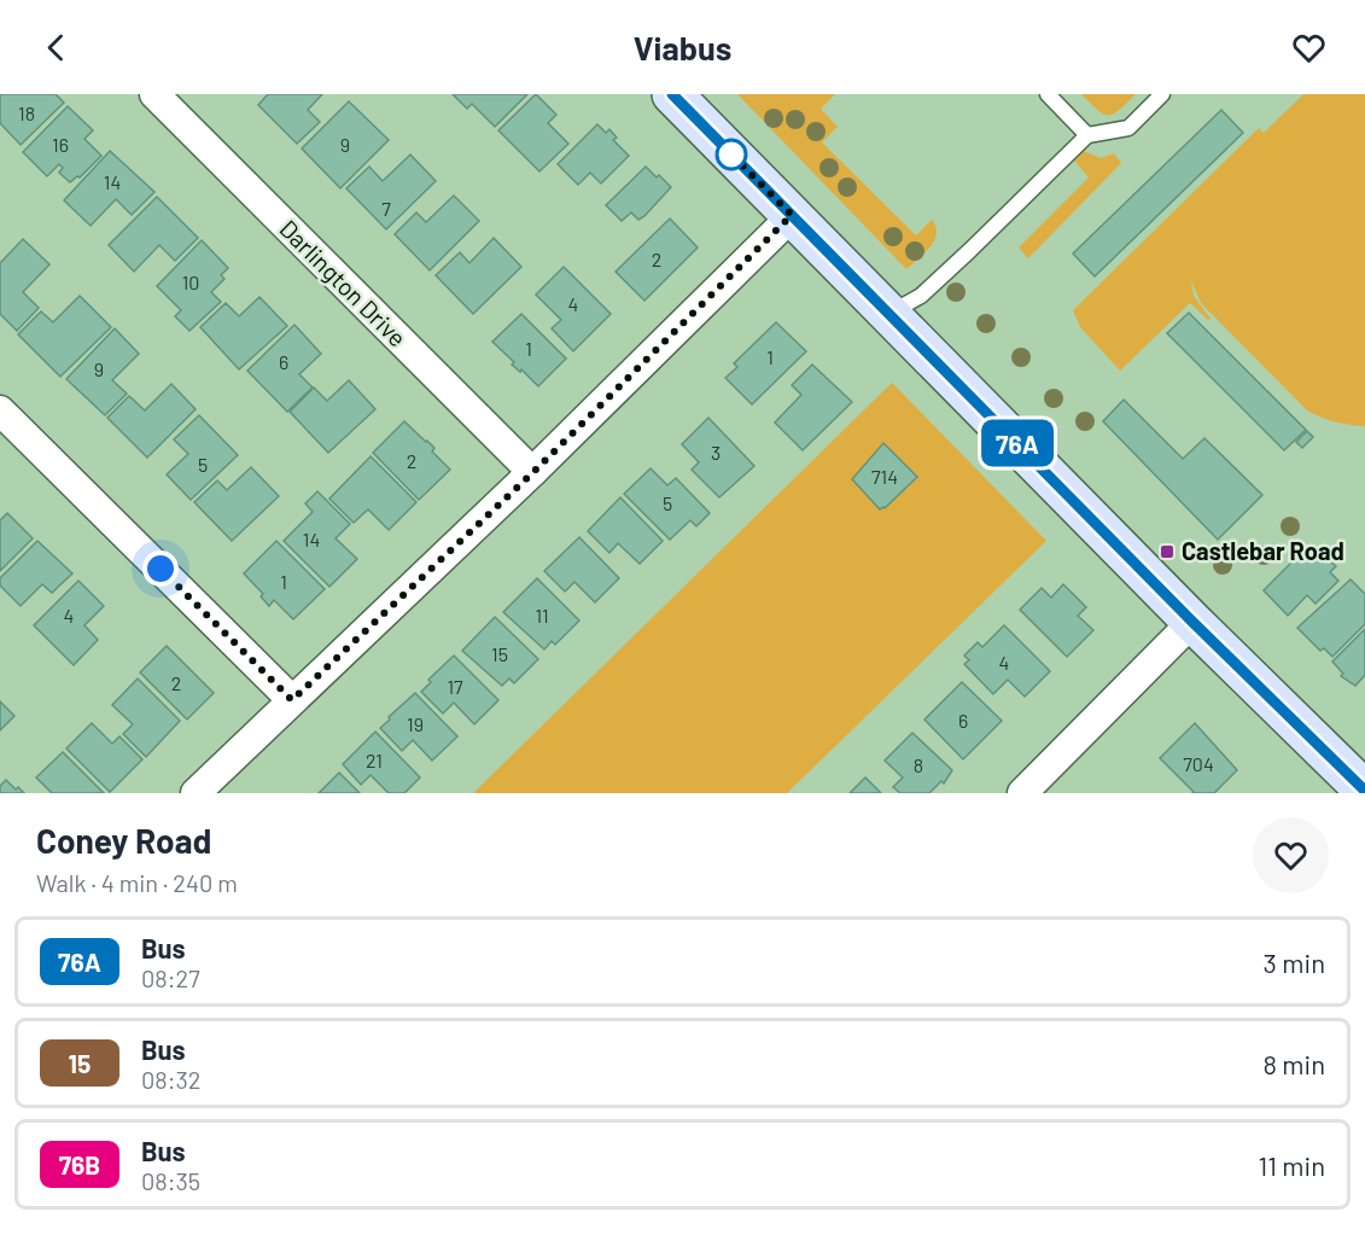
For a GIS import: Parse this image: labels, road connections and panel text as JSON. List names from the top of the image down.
{
  "streets": {
    "street": ["Darlington Drive"]
  },
  "places": {
    "transit": ["Castlebar Road"]
  },
  "lines": ["bus line 76A"],
  "house_numbers": [
    "18",
    "16",
    "9",
    "14",
    "7",
    "2",
    "10",
    "4",
    "1",
    "1",
    "6",
    "9",
    "3",
    "2",
    "5",
    "714",
    "5",
    "14",
    "1",
    "4",
    "11",
    "15",
    "4",
    "2",
    "17",
    "6",
    "19",
    "21",
    "704",
    "8"
  ],
  "page": {
    "header": "Viabus",
    "on_map": "76A",
    "heading": ["Coney Road", "Walk · 4 min · 240 m"],
    "list": [
      {
        "mark": "76A",
        "name": "Bus",
        "note": "08:27",
        "value": "3 min"
      },
      {
        "mark": "15",
        "name": "Bus",
        "note": "08:32",
        "value": "8 min"
      },
      {
        "mark": "76B",
        "name": "Bus",
        "note": "08:35",
        "value": "11 min"
      }
    ]
  }
}
